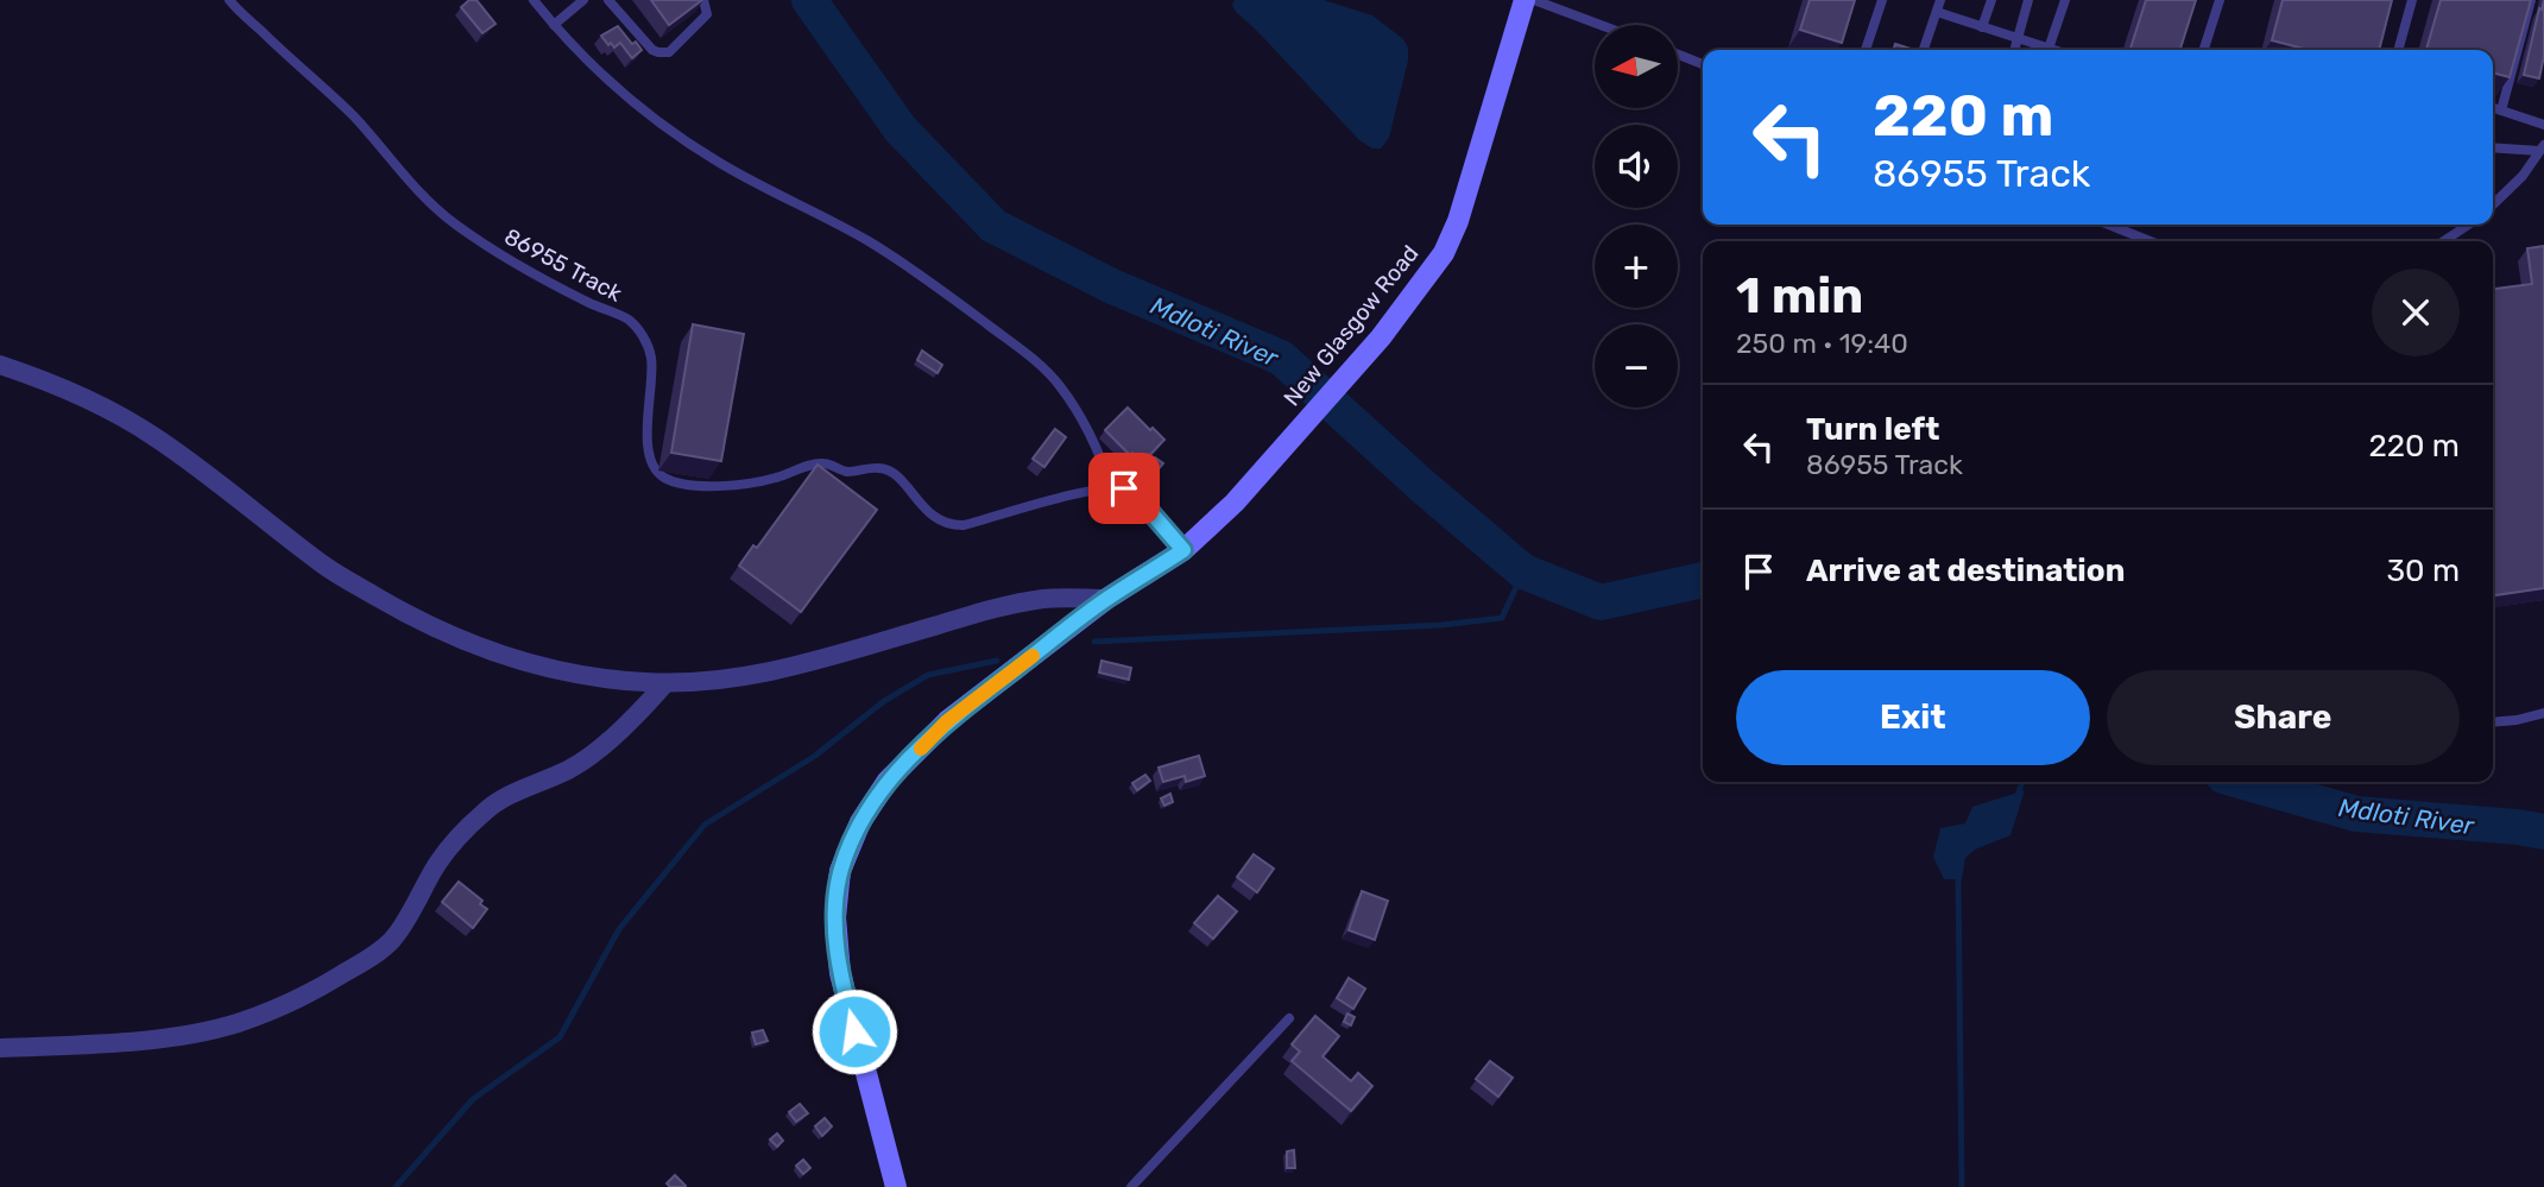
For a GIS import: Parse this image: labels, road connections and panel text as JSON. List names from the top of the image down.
{
  "streets": {
    "street": ["New Glasgow Road"],
    "lane": ["86955 Track"]
  },
  "water": ["Mdloti River"],
  "north": "left",
  "page": {
    "map_buttons": ["+", "−"],
    "turn": ["220 m", "86955 Track"],
    "heading": ["1 min", "250 m · 19:40"],
    "list": [
      {
        "name": "Turn left",
        "note": "86955 Track",
        "value": "220 m"
      },
      {
        "name": "Arrive at destination",
        "value": "30 m"
      }
    ],
    "buttons": ["Exit", "Share"]
  }
}
